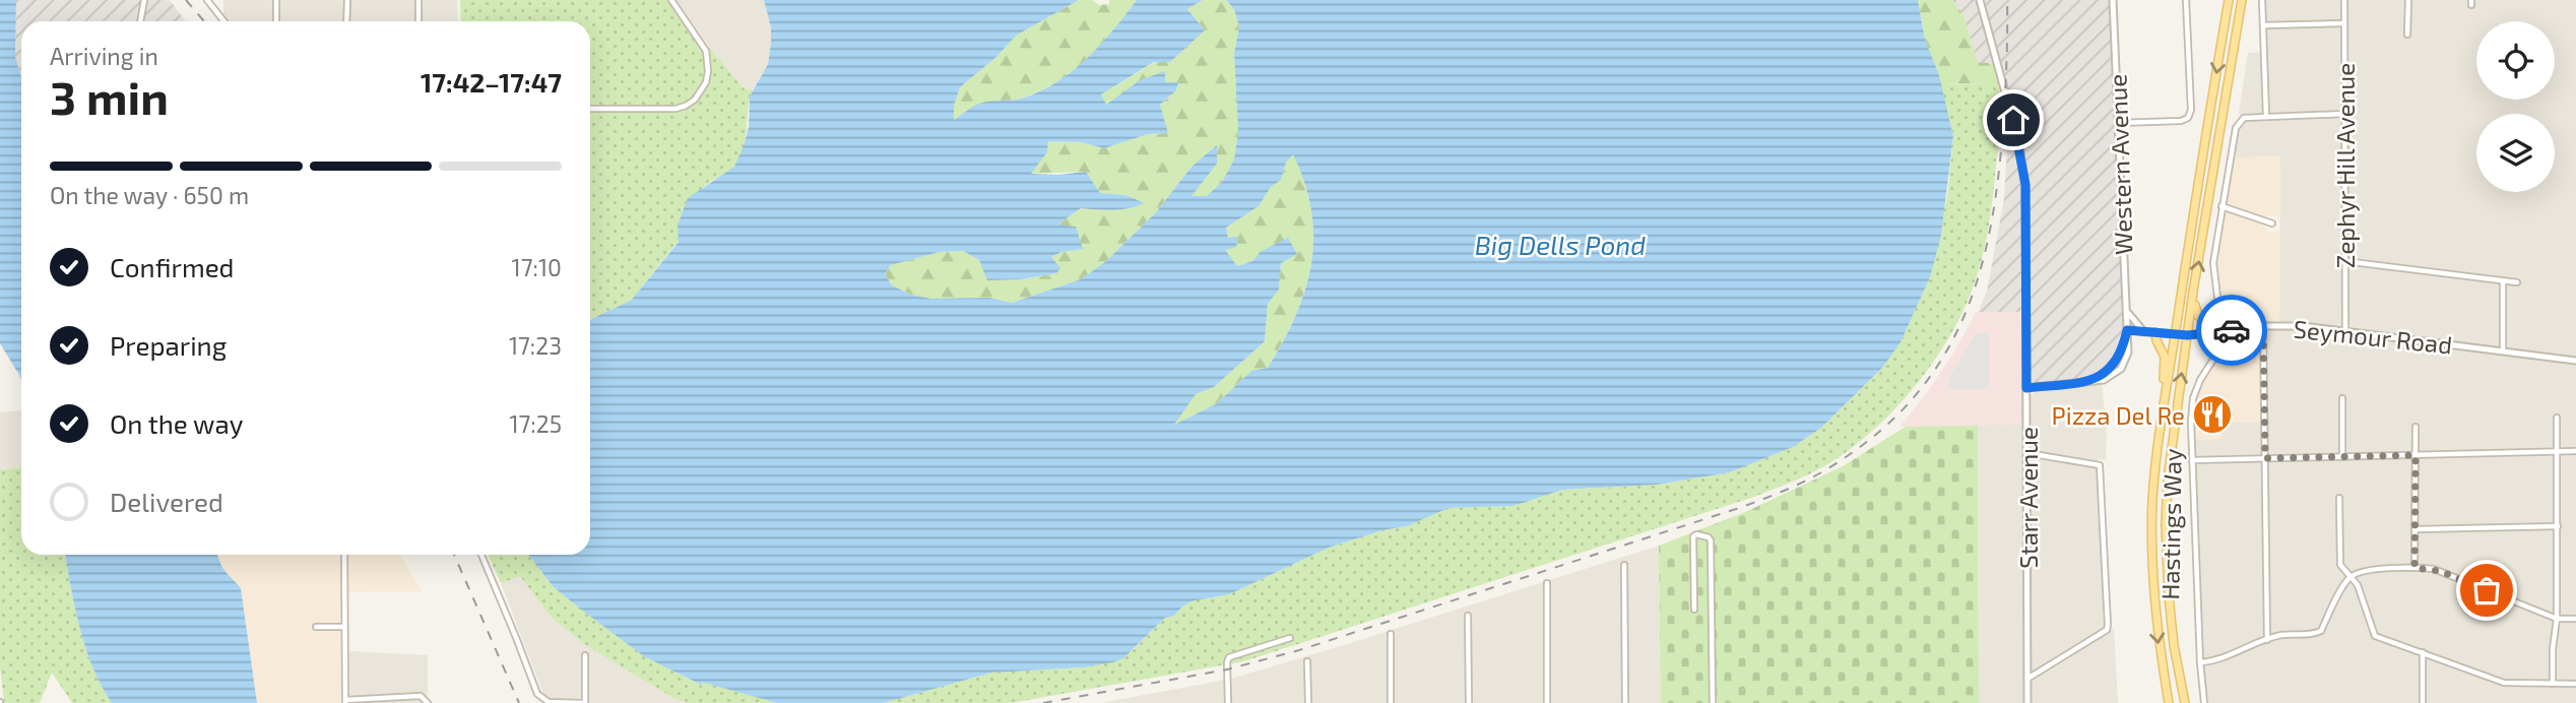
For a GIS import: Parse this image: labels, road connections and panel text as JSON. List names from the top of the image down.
{
  "streets": {
    "main road": ["Hastings Way"],
    "street": [
      "Western Avenue",
      "Zephyr Hill Avenue",
      "Seymour Road",
      "Starr Avenue"
    ]
  },
  "crossings": [
    ["Western Avenue", "Seymour Road"],
    ["Zephyr Hill Avenue", "Seymour Road"],
    ["Seymour Road", "Hastings Way"]
  ],
  "water": ["Big Dells Pond"],
  "places": {
    "restaurant": ["Pizza Del Re"]
  },
  "page": {
    "heading": ["3 min", "Arriving in", "17:42–17:47"],
    "bar": "On the way · 650 m",
    "list": [
      ["Confirmed", "17:10"],
      ["Preparing", "17:23"],
      ["On the way", "17:25"],
      "Delivered"
    ]
  }
}
